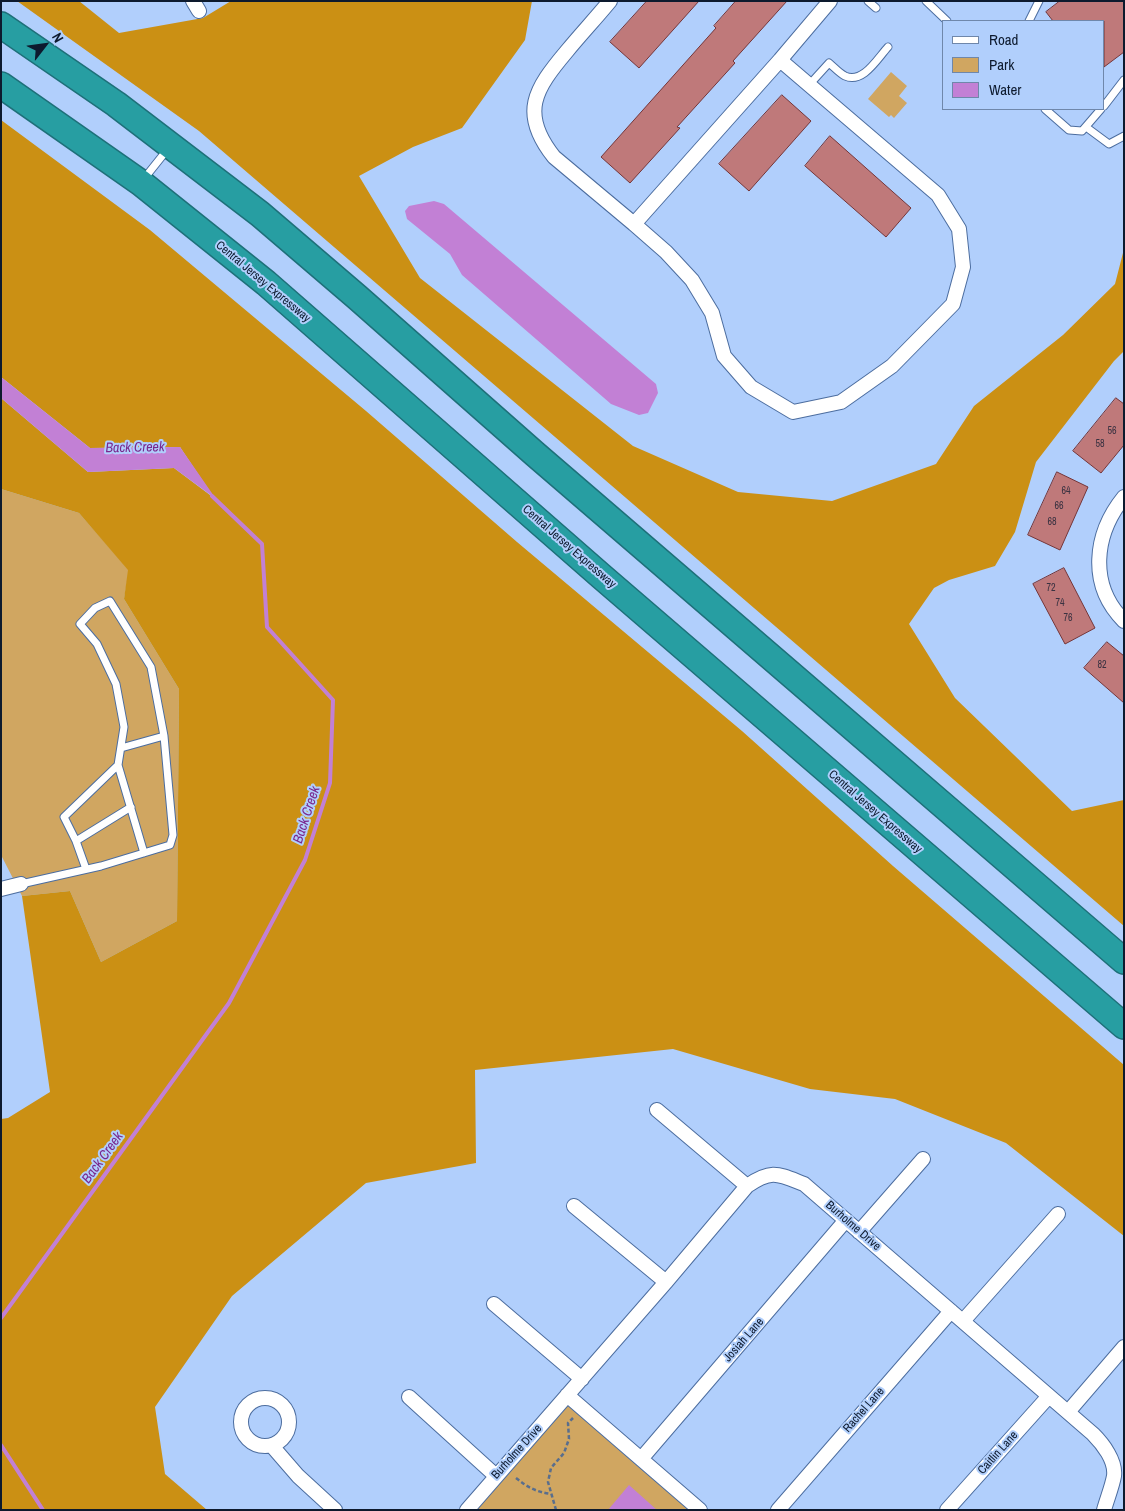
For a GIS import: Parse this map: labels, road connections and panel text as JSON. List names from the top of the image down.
{
  "streets": {
    "highway": ["Central Jersey Expressway"],
    "street": [
      "Burholme Drive",
      "Josiah Lane",
      "Rachel Lane",
      "Caitlin Lane"
    ]
  },
  "crossings": [
    ["Burholme Drive", "Josiah Lane"],
    ["Burholme Drive", "Rachel Lane"],
    ["Burholme Drive", "Caitlin Lane"]
  ],
  "water": ["Back Creek"],
  "house_numbers": [
    "56",
    "58",
    "64",
    "66",
    "68",
    "72",
    "74",
    "76",
    "82"
  ],
  "legend": ["Road", "Park", "Water"],
  "north": "top right"
}
